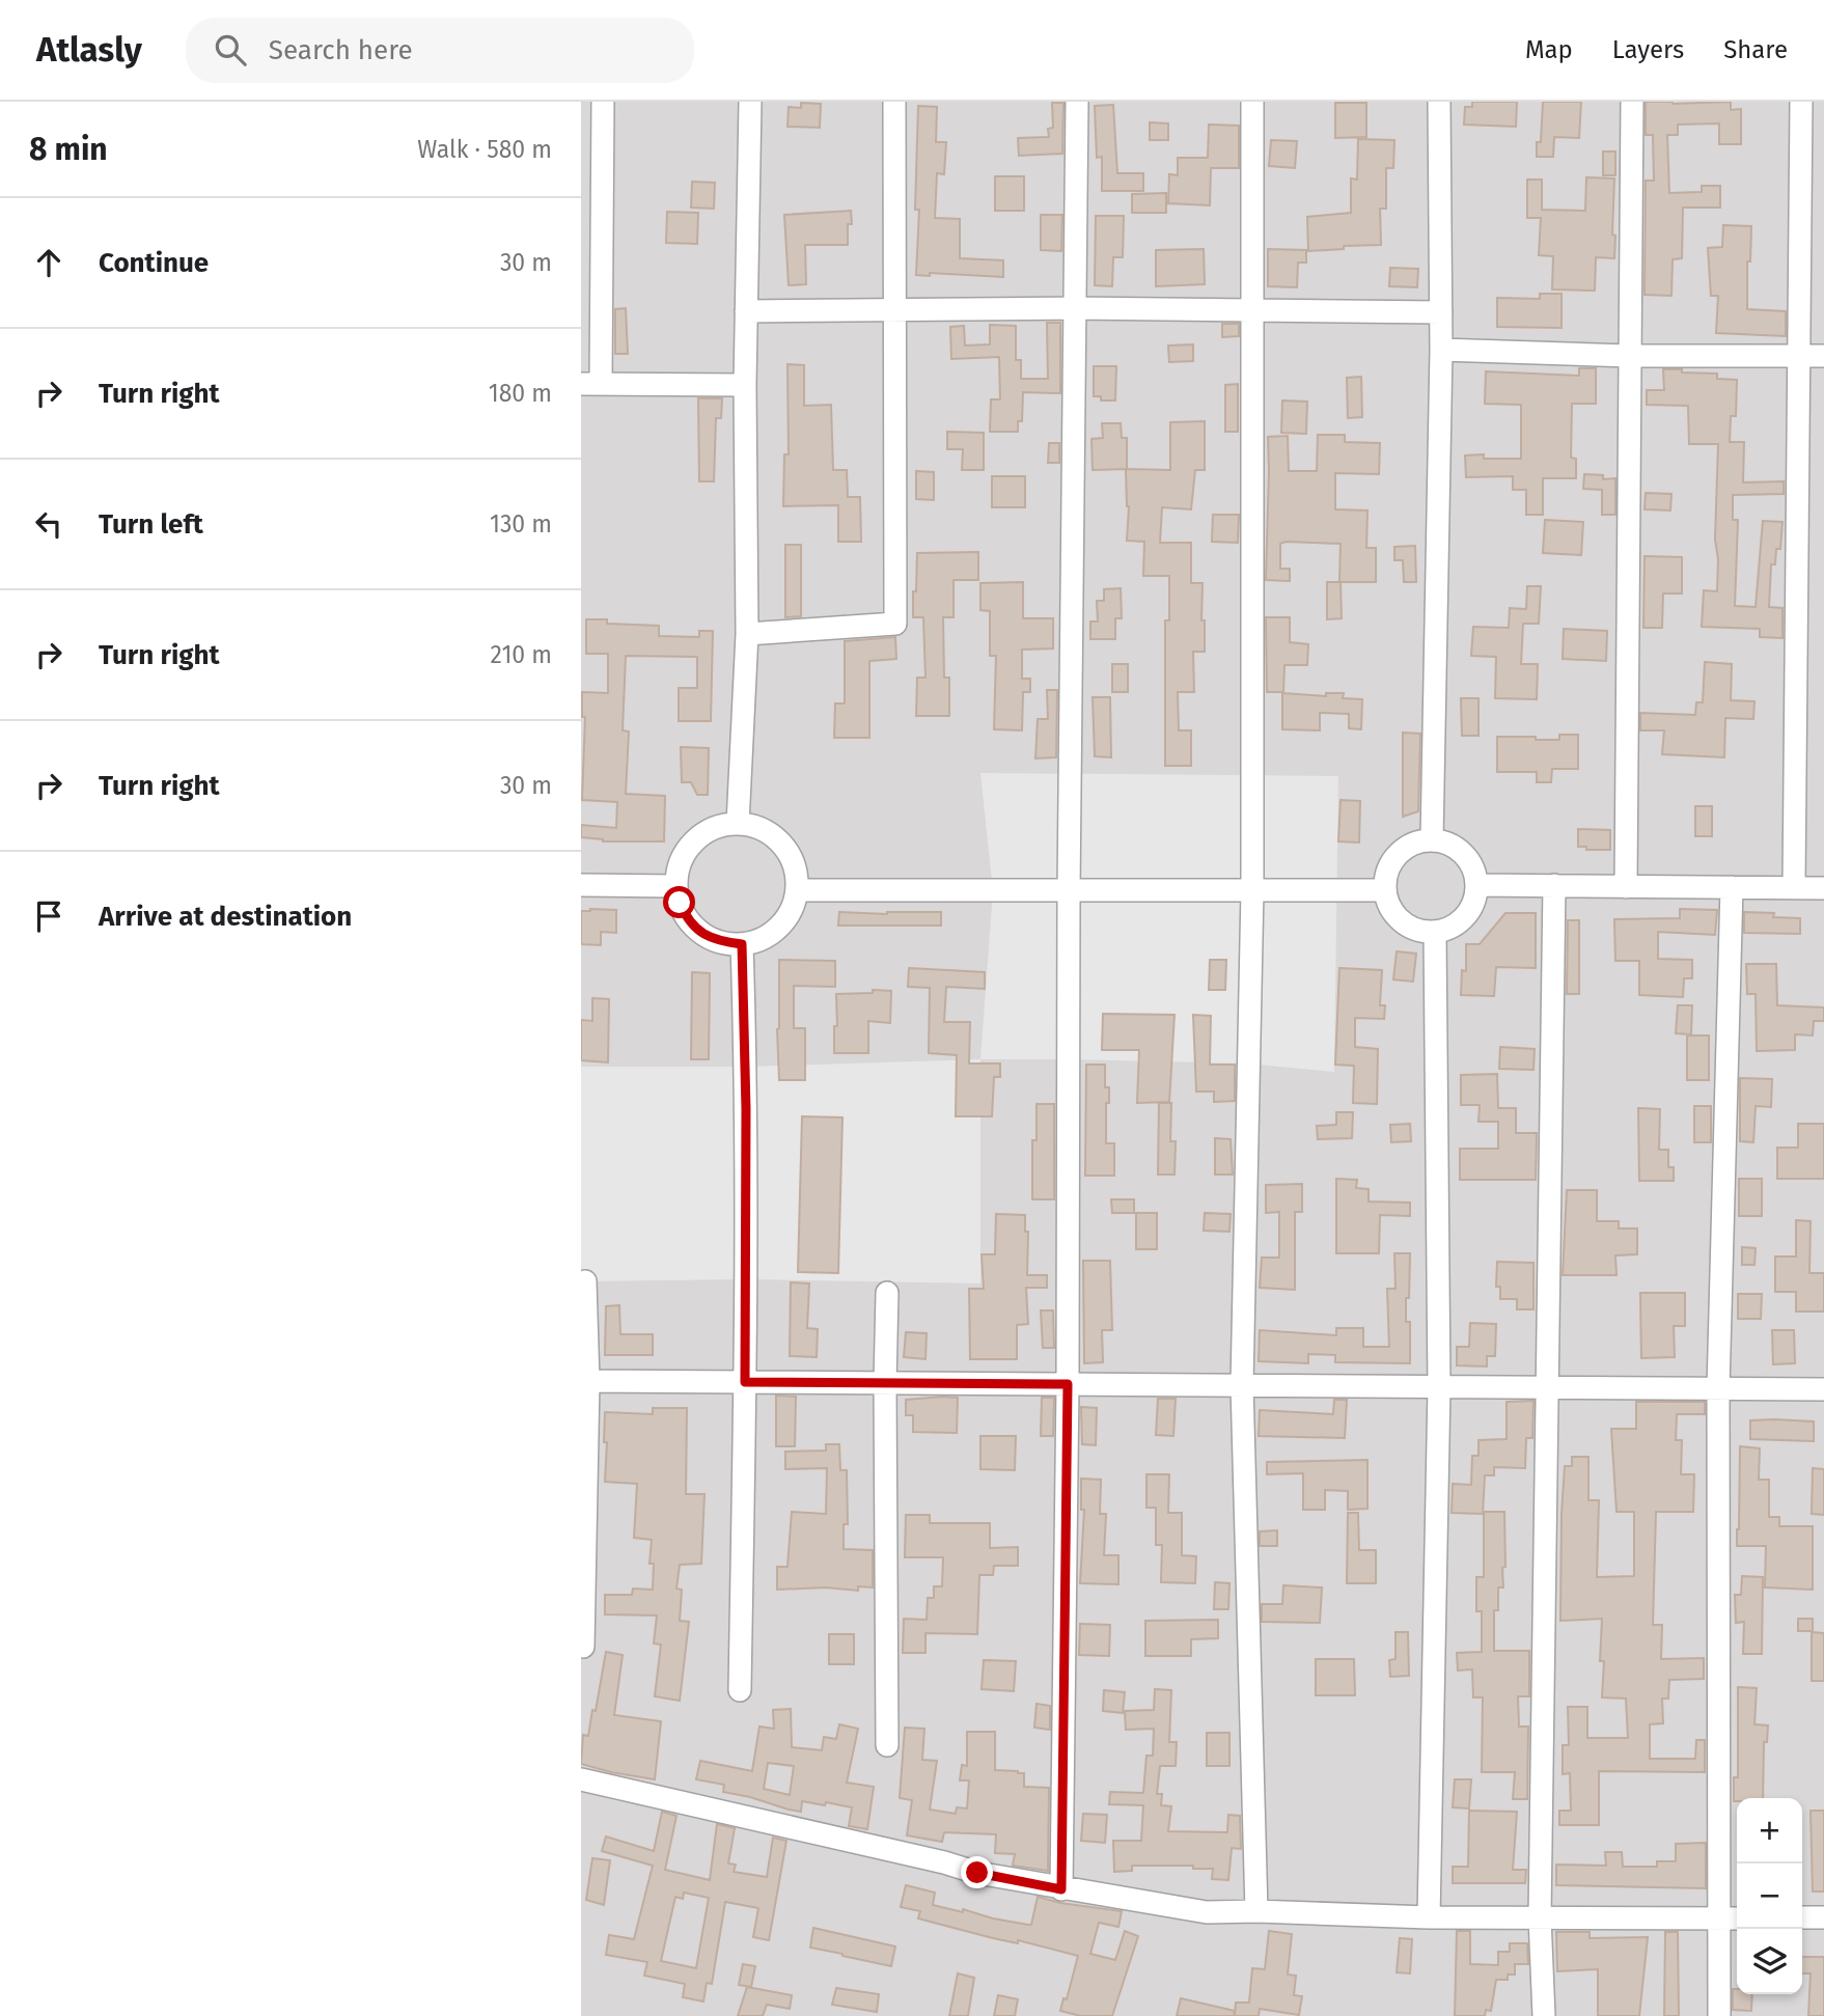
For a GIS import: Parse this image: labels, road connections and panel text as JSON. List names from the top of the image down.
{
  "page": {
    "header": "Atlasly",
    "search": "Search here",
    "nav": ["Map", "Layers", "Share"],
    "heading": ["8 min", "Walk · 580 m"],
    "list": [
      ["Continue", "30 m"],
      ["Turn right", "180 m"],
      ["Turn left", "130 m"],
      ["Turn right", "210 m"],
      ["Turn right", "30 m"],
      "Arrive at destination"
    ],
    "map_buttons": ["+", "−"]
  }
}
